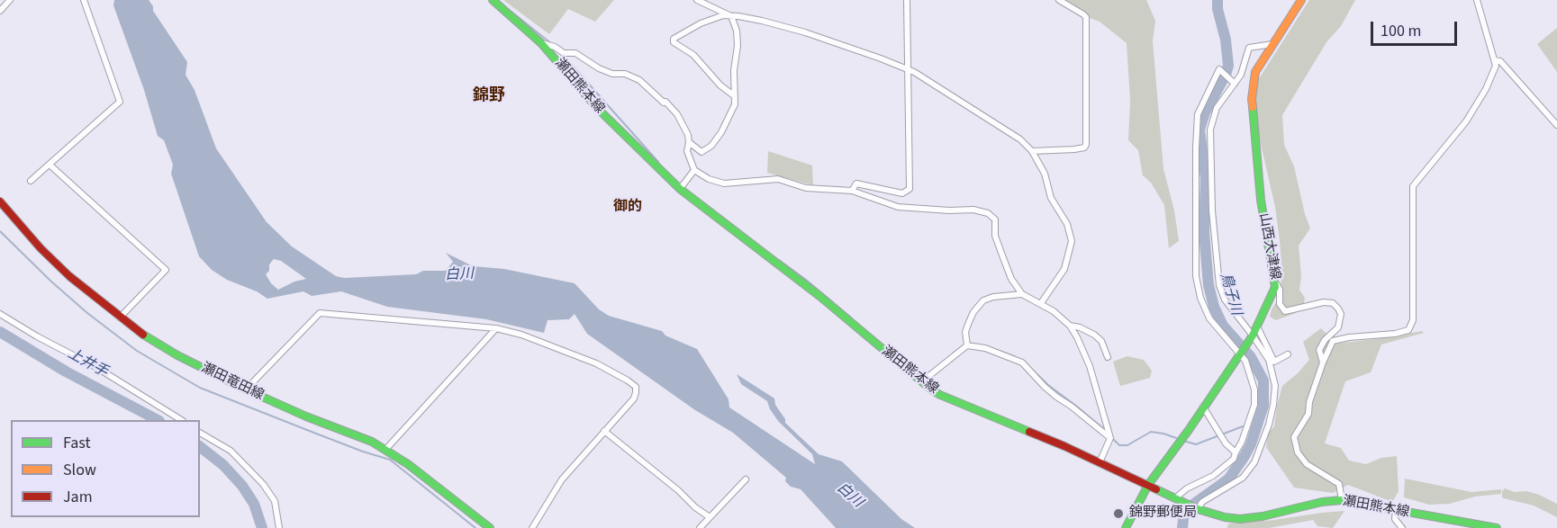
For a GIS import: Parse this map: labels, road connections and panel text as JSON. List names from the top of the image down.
{
  "streets": {
    "main road": ["瀬田熊本線", "山西大津線", "瀬田竜田線"]
  },
  "crossings": [
    ["瀬田熊本線", "山西大津線"]
  ],
  "districts": ["錦野", "御的"],
  "water": ["白川", "鳥子川", "上井手"],
  "places": ["錦野郵便局"],
  "legend": ["Fast", "Slow", "Jam"],
  "scale_bar": "100 m"
}
